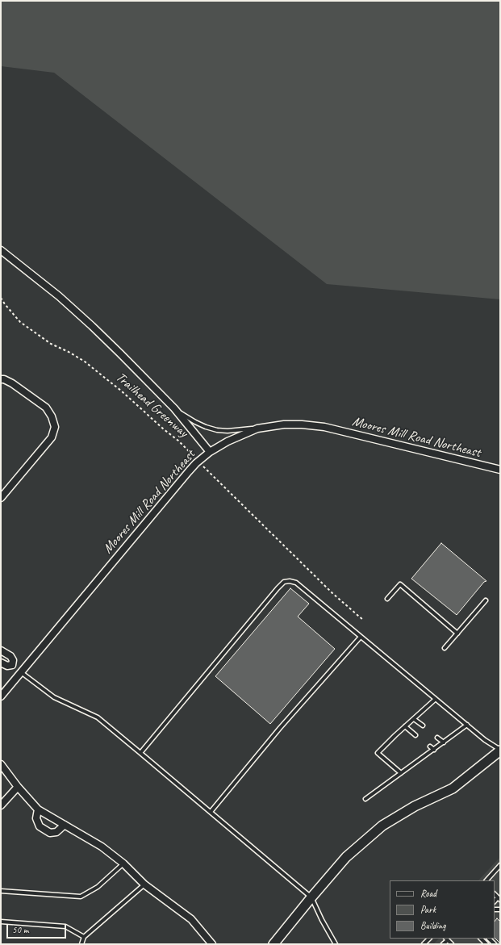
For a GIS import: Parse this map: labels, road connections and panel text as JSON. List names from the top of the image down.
{
  "streets": {
    "street": ["Moores Mill Road Northeast"],
    "path": ["Trailhead Greenway"]
  },
  "crossings": [
    ["Trailhead Greenway", "Moores Mill Road Northeast"]
  ],
  "legend": ["Road", "Park", "Building"],
  "scale_bar": "50 m"
}
